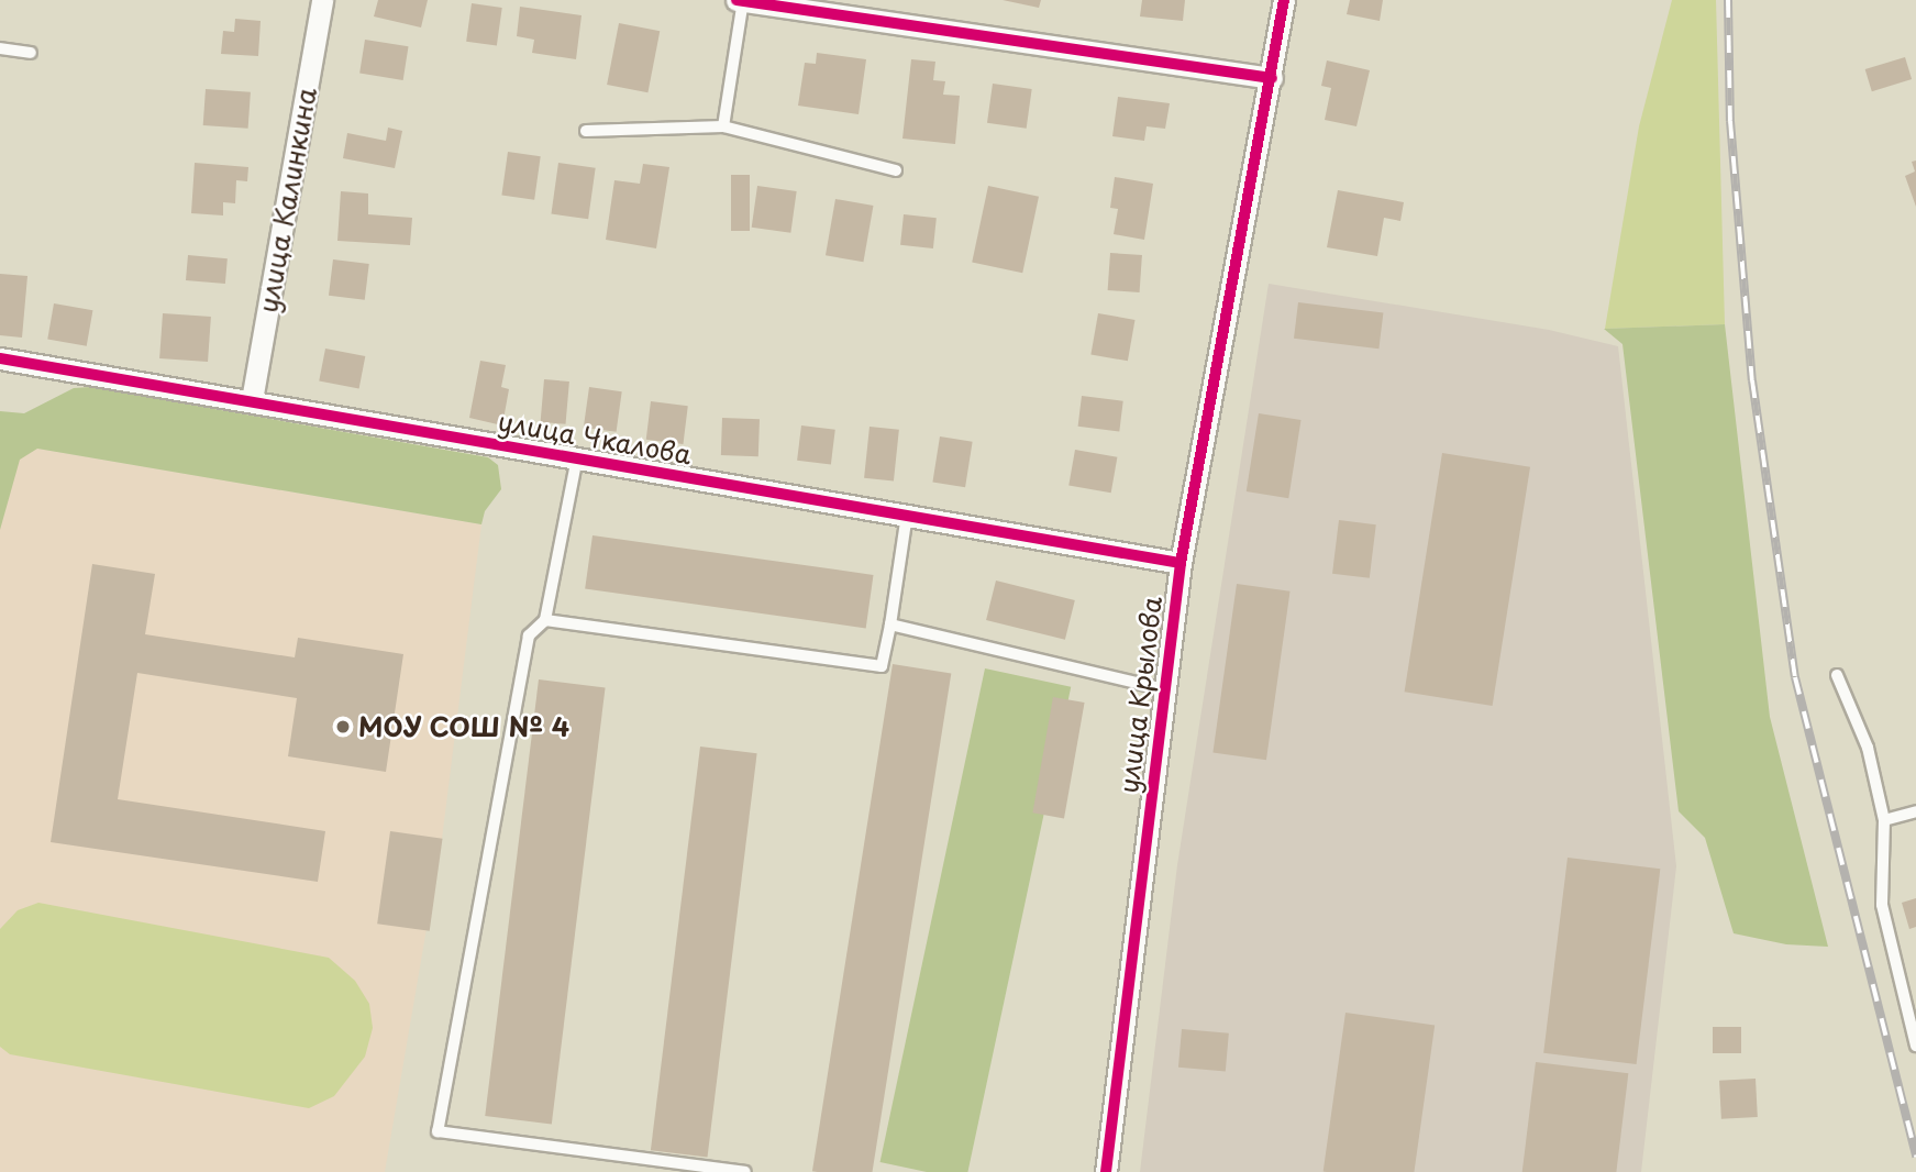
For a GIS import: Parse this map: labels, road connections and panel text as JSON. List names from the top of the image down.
{
  "streets": {
    "street": ["улица Калинкина", "улица Чкалова", "улица Крылова"]
  },
  "crossings": [
    ["улица Калинкина", "улица Чкалова"],
    ["улица Чкалова", "улица Крылова"]
  ],
  "places": ["МОУ СОШ № 4"]
}
